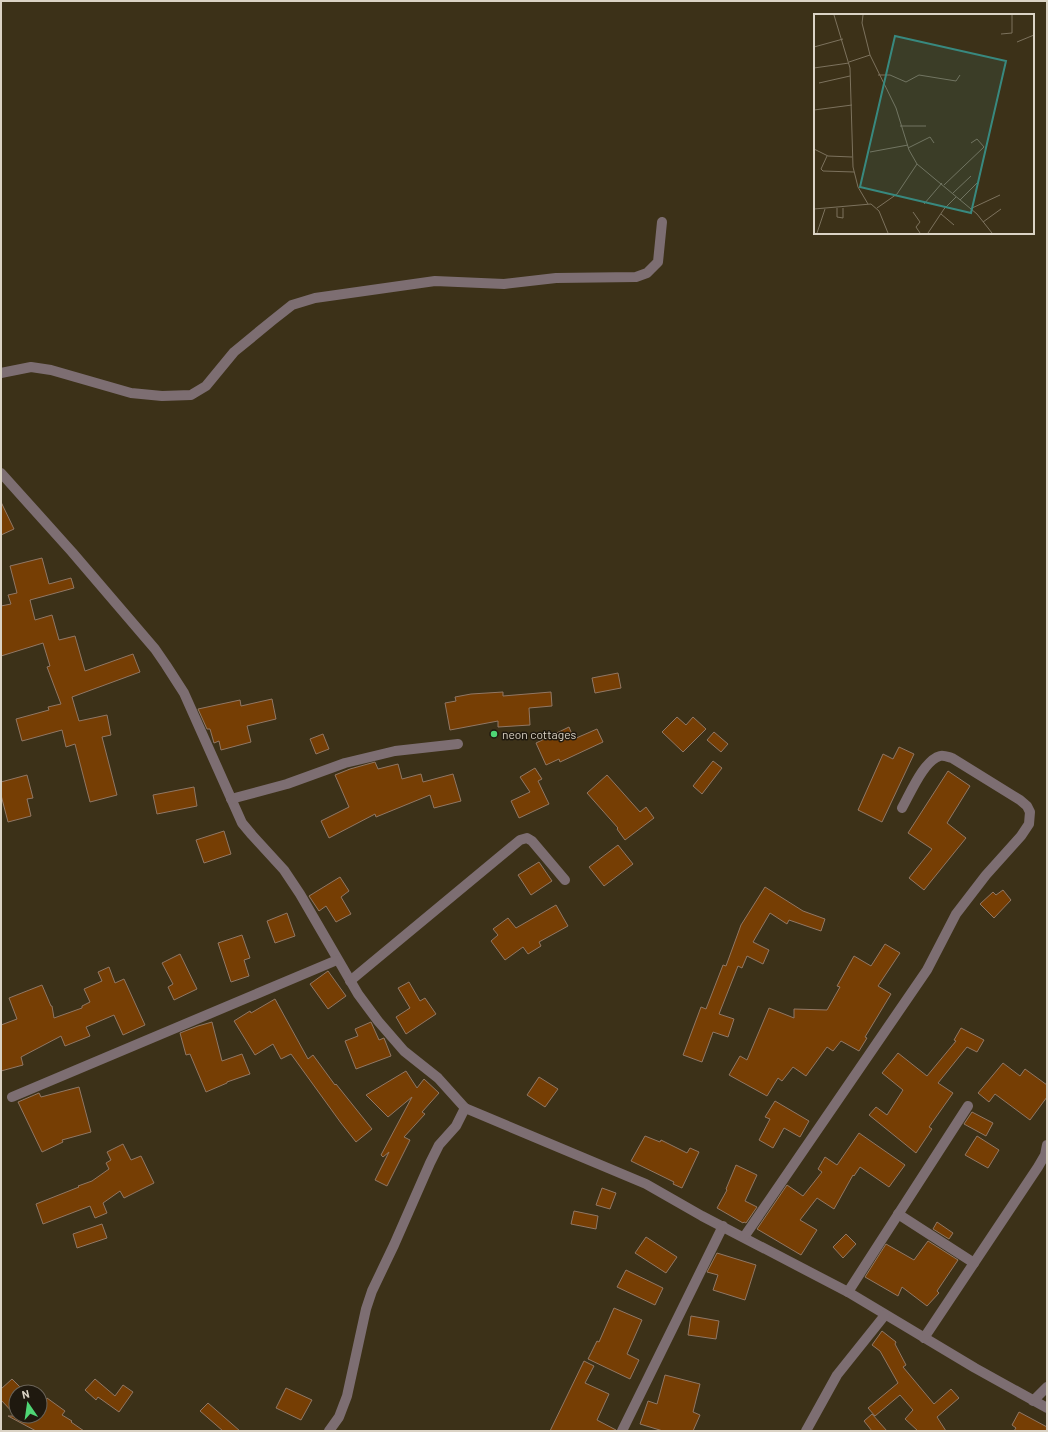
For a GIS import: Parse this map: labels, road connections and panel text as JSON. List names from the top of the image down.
{
  "places": ["neon cottages"],
  "north": "top"
}
